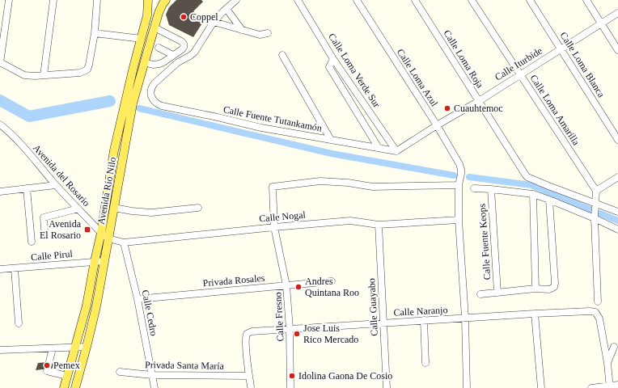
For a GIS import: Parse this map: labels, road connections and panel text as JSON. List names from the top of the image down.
{
  "streets": {
    "main road": ["Avenida Río Nilo"],
    "street": [
      "Calle Loma Roja",
      "Calle Iturbide",
      "Calle Loma Blanca",
      "Calle Loma Verde Sur",
      "Calle Loma Azul",
      "Calle Loma Amarilla",
      "Calle Fuente Tutankamón",
      "Avenida del Rosario",
      "Calle Nogal",
      "Calle Fuente Keops",
      "Calle Pirul",
      "Privada Rosales",
      "Calle Guayabo",
      "Calle Naranjo",
      "Calle Cedro",
      "Calle Fresno",
      "Privada Santa María"
    ]
  },
  "crossings": [
    ["Calle Loma Roja", "Calle Iturbide"],
    ["Calle Iturbide", "Calle Loma Blanca"],
    ["Calle Iturbide", "Calle Loma Verde Sur"],
    ["Calle Iturbide", "Calle Loma Azul"],
    ["Calle Iturbide", "Calle Loma Amarilla"],
    ["Calle Iturbide", "Calle Fuente Tutankamón"],
    ["Calle Loma Verde Sur", "Calle Fuente Tutankamón"],
    ["Calle Loma Azul", "Calle Nogal"],
    ["Calle Loma Azul", "Calle Naranjo"],
    ["Calle Loma Azul", "Calle Fresno"],
    ["Avenida del Rosario", "Avenida Río Nilo"],
    ["Avenida del Rosario", "Calle Nogal"],
    ["Avenida Río Nilo", "Calle Nogal"],
    ["Avenida Río Nilo", "Calle Pirul"],
    ["Calle Nogal", "Calle Guayabo"],
    ["Calle Nogal", "Calle Cedro"],
    ["Calle Nogal", "Calle Fresno"],
    ["Privada Rosales", "Calle Cedro"],
    ["Privada Rosales", "Calle Fresno"],
    ["Calle Guayabo", "Calle Naranjo"],
    ["Calle Naranjo", "Calle Fresno"],
    ["Calle Naranjo", "Privada Santa María"],
    ["Calle Cedro", "Privada Santa María"]
  ],
  "places": {
    "other": [
      "Coppel",
      "Cuauhtemoc",
      "Andres Quintana Roo",
      "Jose Luis Rico Mercado",
      "Pemex",
      "Idolina Gaona De Cosio"
    ],
    "transit": ["Avenida El Rosario"]
  }
}
